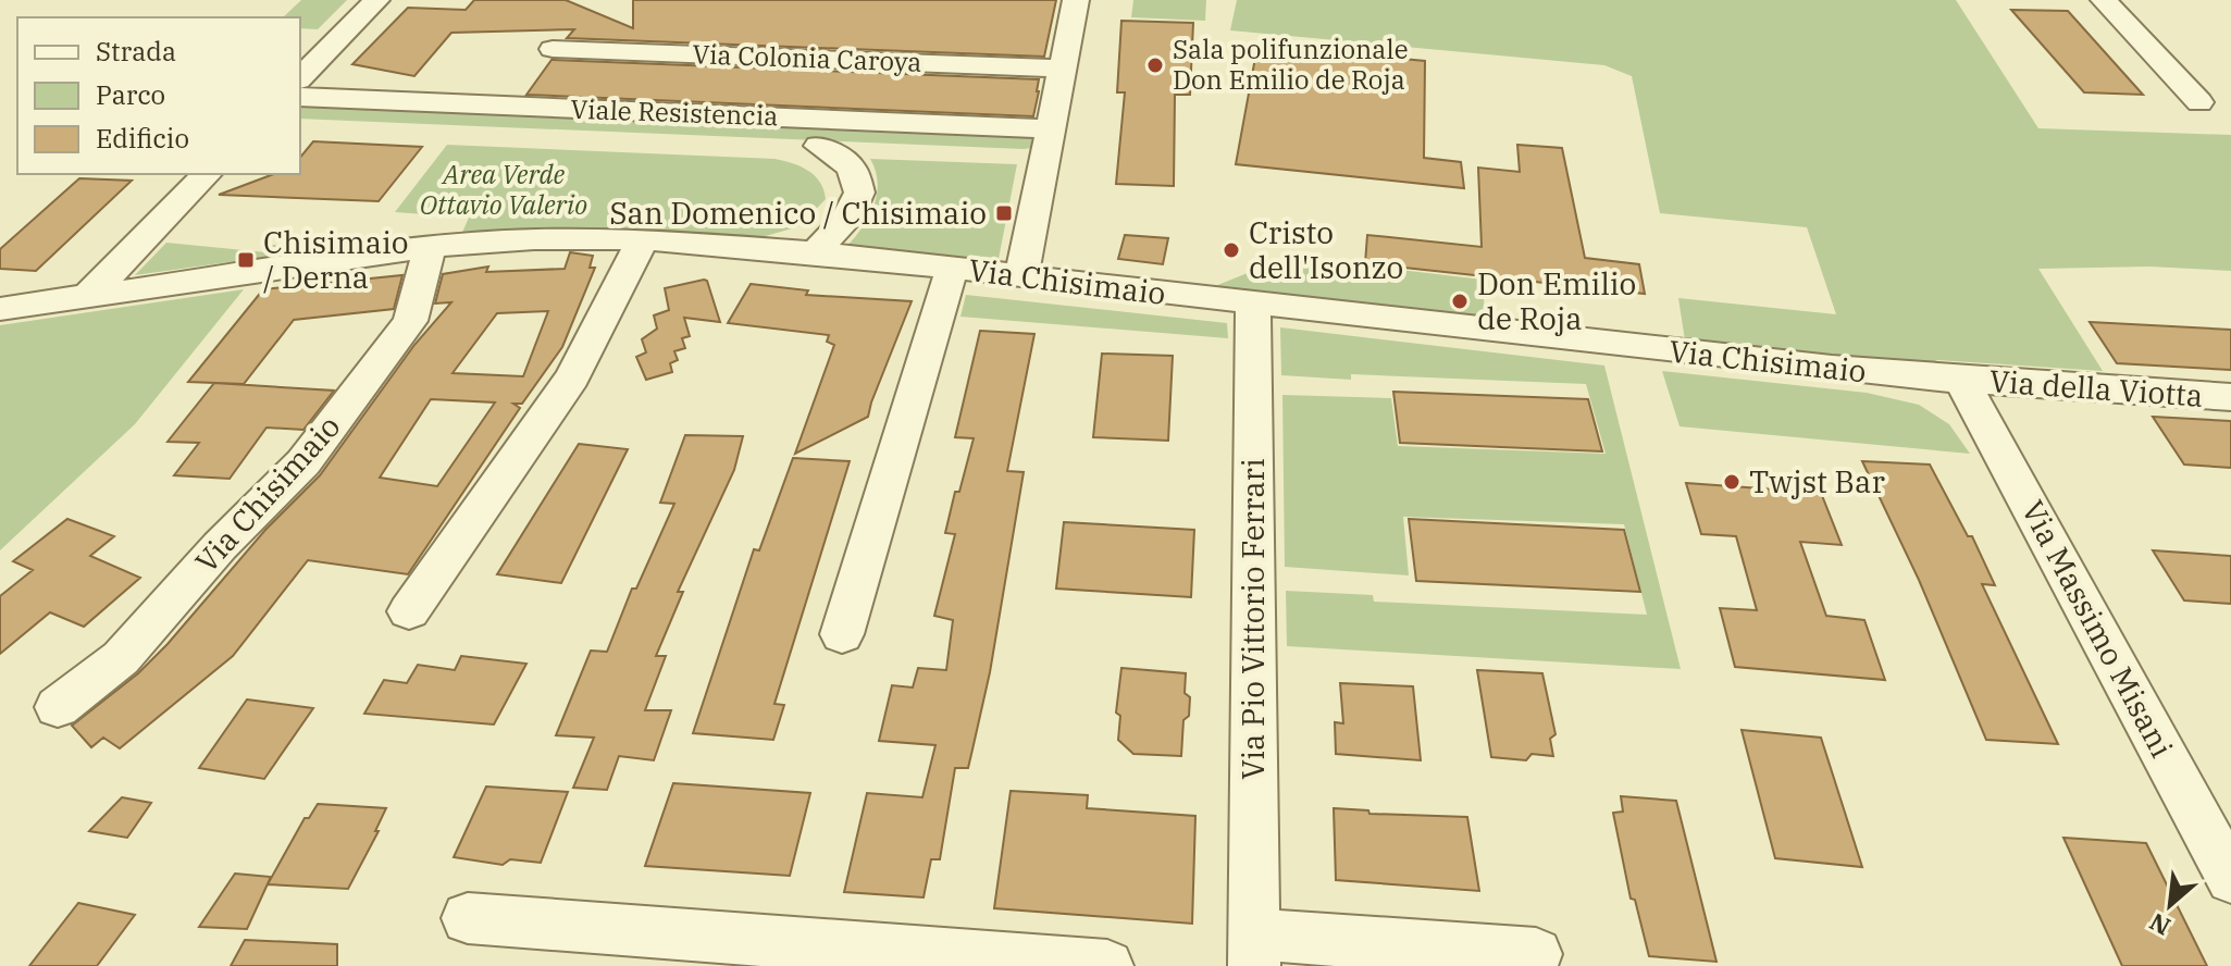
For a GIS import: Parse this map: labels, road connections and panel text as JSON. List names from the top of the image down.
{
  "streets": {
    "street": [
      "Via Colonia Caroya",
      "Viale Resistencia",
      "Via Chisimaio",
      "Via della Viotta",
      "Via Pio Vittorio Ferrari",
      "Via Massimo Misani"
    ]
  },
  "crossings": [
    ["Via Chisimaio", "Via della Viotta"],
    ["Via Chisimaio", "Via Pio Vittorio Ferrari"],
    ["Via Chisimaio", "Via Massimo Misani"],
    ["Via della Viotta", "Via Massimo Misani"]
  ],
  "parks": ["Area Verde Ottavio Valerio"],
  "places": {
    "other": [
      "Sala polifunzionale Don Emilio de Roja",
      "Cristo dell'Isonzo",
      "Don Emilio de Roja",
      "Twjst Bar"
    ],
    "transit": ["San Domenico / Chisimaio", "Chisimaio / Derna"]
  },
  "legend": ["Strada", "Parco", "Edificio"],
  "north": "bottom left"
}
